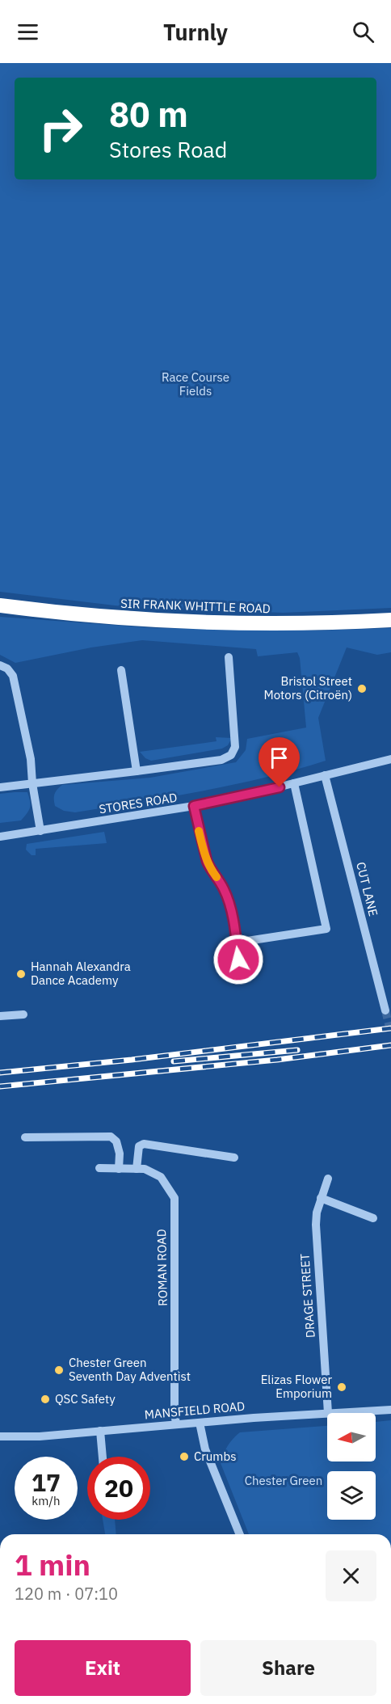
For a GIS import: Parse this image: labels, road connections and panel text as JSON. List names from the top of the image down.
{
  "streets": {
    "highway": ["SIR FRANK WHITTLE ROAD"],
    "street": [
      "STORES ROAD",
      "CUT LANE",
      "ROMAN ROAD",
      "DRAGE STREET",
      "MANSFIELD ROAD"
    ]
  },
  "crossings": [
    ["STORES ROAD", "CUT LANE"],
    ["ROMAN ROAD", "MANSFIELD ROAD"],
    ["DRAGE STREET", "MANSFIELD ROAD"]
  ],
  "parks": ["Race Course Fields", "Chester Green"],
  "places": [
    "Bristol Street Motors (Citroën)",
    "Hannah Alexandra Dance Academy",
    "Chester Green Seventh Day Adventist",
    "Elizas Flower Emporium",
    "QSC Safety",
    "Crumbs"
  ],
  "north": "left",
  "page": {
    "header": "Turnly",
    "turn": ["80 m", "Stores Road"],
    "speed": "17 km/h",
    "limit": "20",
    "heading": ["1 min", "120 m · 07:10"],
    "buttons": ["Exit", "Share"]
  }
}
